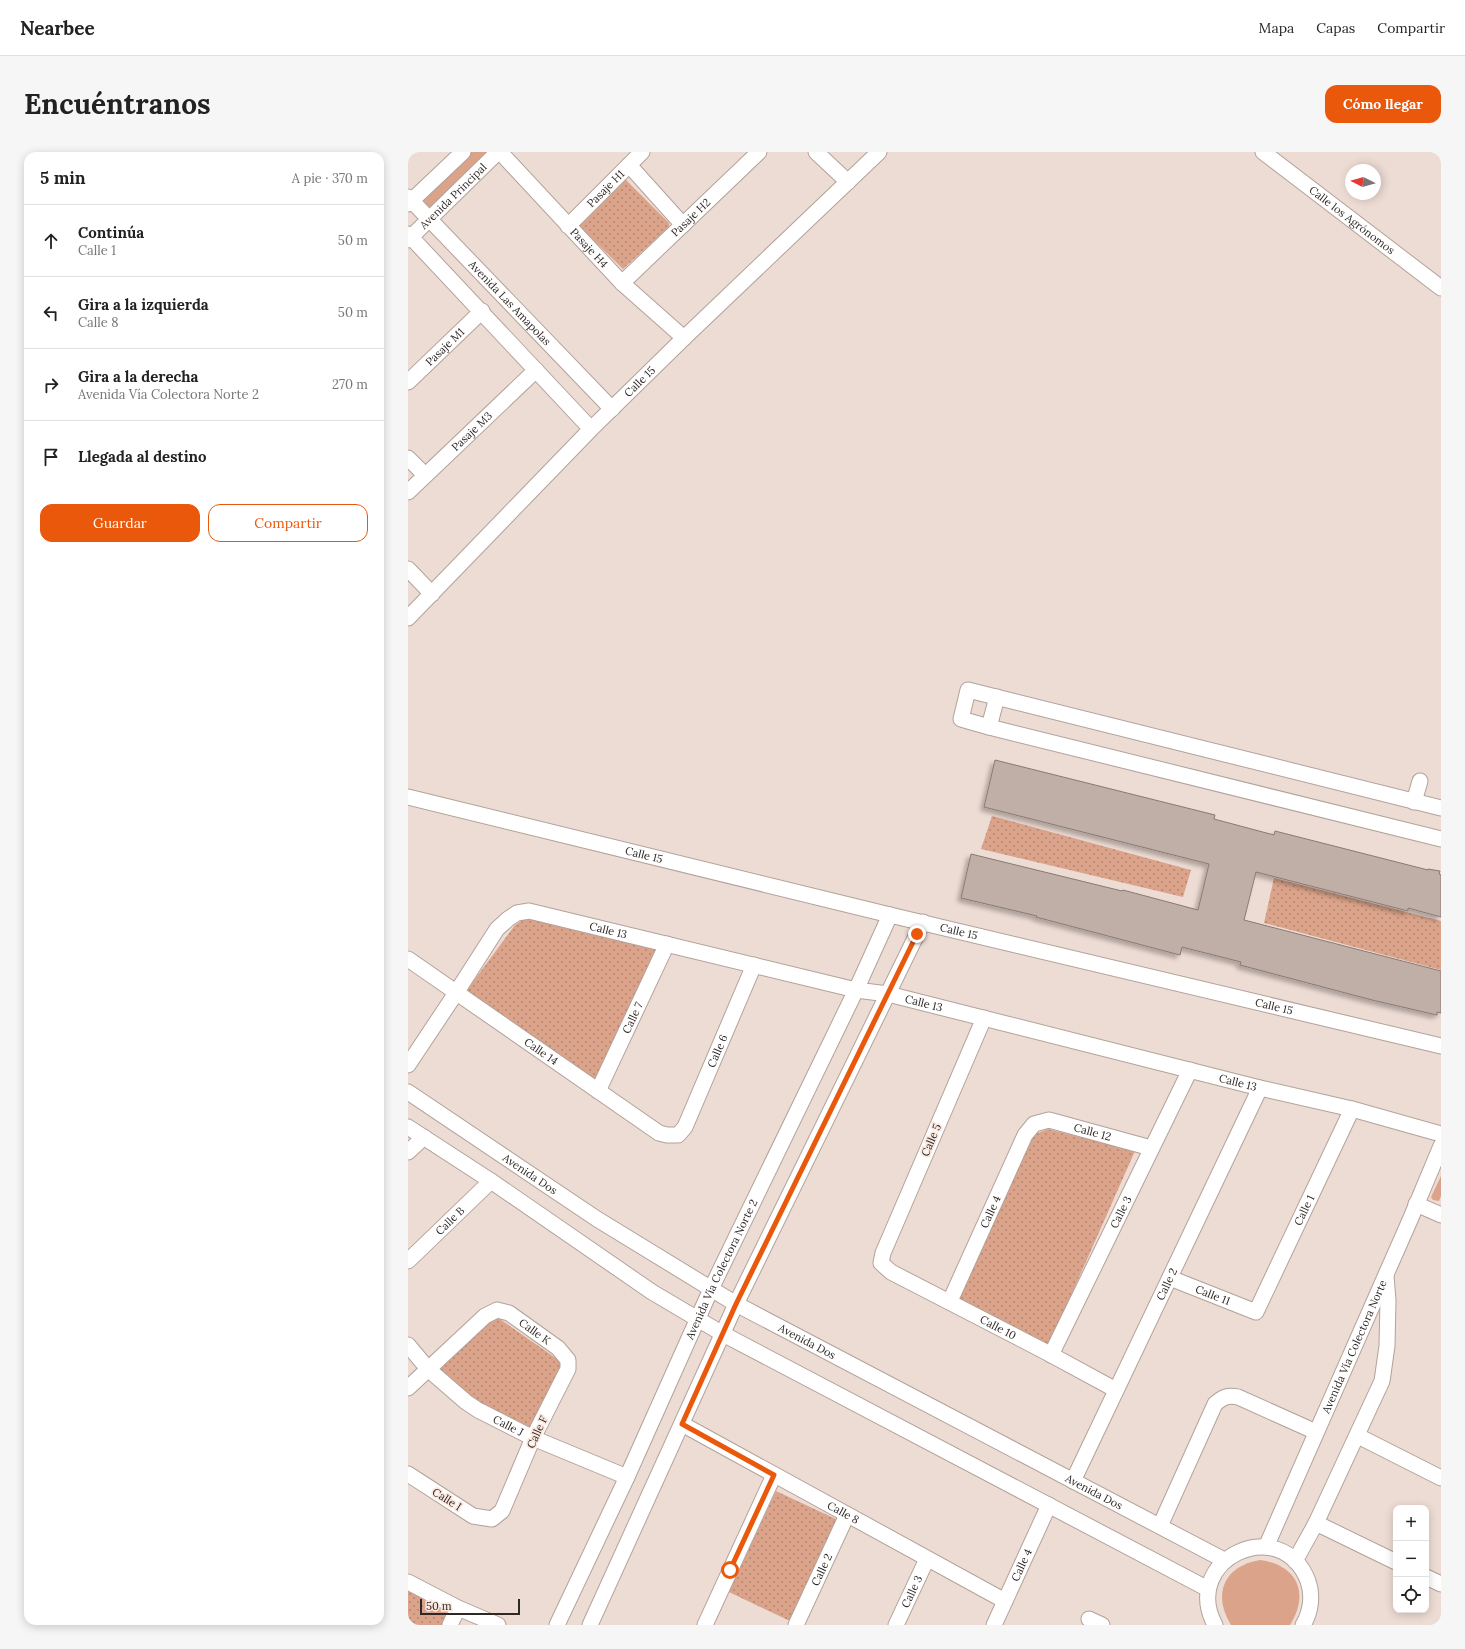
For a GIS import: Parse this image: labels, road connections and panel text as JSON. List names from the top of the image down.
{
  "streets": {
    "street": [
      "Pasaje H1",
      "Avenida Principal",
      "Pasaje H2",
      "Calle los Agrónomos",
      "Pasaje H4",
      "Avenida Las Amapolas",
      "Pasaje M1",
      "Calle 15",
      "Pasaje M3",
      "Calle 13",
      "Calle 7",
      "Calle 6",
      "Calle 14",
      "Calle 12",
      "Calle 5",
      "Avenida Dos",
      "Calle 1",
      "Calle 4",
      "Calle 3",
      "Calle B",
      "Avenida Vía Colectora Norte 2",
      "Calle 2",
      "Calle 11",
      "Calle 10",
      "Calle K",
      "Avenida Vía Colectora Norte",
      "Calle J",
      "Calle F",
      "Calle I",
      "Calle 8"
    ]
  },
  "crossings": [
    ["Pasaje H1", "Pasaje H4"],
    ["Avenida Principal", "Pasaje H4"],
    ["Avenida Principal", "Avenida Las Amapolas"],
    ["Pasaje H2", "Pasaje H4"],
    ["Pasaje H4", "Calle 15"],
    ["Avenida Las Amapolas", "Calle 15"],
    ["Calle 15", "Avenida Vía Colectora Norte 2"],
    ["Calle 13", "Calle 7"],
    ["Calle 13", "Calle 6"],
    ["Calle 13", "Calle 14"],
    ["Calle 13", "Calle 5"],
    ["Calle 13", "Calle 1"],
    ["Calle 13", "Calle 3"],
    ["Calle 13", "Avenida Vía Colectora Norte 2"],
    ["Calle 13", "Calle 2"],
    ["Calle 7", "Calle 14"],
    ["Calle 6", "Calle 14"],
    ["Calle 12", "Calle 4"],
    ["Calle 12", "Calle 3"],
    ["Calle 5", "Calle 10"],
    ["Avenida Dos", "Avenida Vía Colectora Norte 2"],
    ["Avenida Dos", "Calle 2"],
    ["Calle 1", "Calle 11"],
    ["Calle 4", "Calle 10"],
    ["Calle 4", "Calle 8"],
    ["Calle 3", "Calle 10"],
    ["Calle 3", "Calle 8"],
    ["Avenida Vía Colectora Norte 2", "Calle J"],
    ["Calle 2", "Calle 11"],
    ["Calle 2", "Calle 10"],
    ["Calle 2", "Calle 8"],
    ["Calle K", "Calle J"],
    ["Calle K", "Calle F"],
    ["Calle J", "Calle F"],
    ["Calle F", "Calle I"]
  ],
  "scale_bar": "50 m",
  "north": "left",
  "page": {
    "header": "Nearbee",
    "nav": ["Mapa", "Capas", "Compartir"],
    "buttons": [
      "Cómo llegar",
      ["Guardar", "Compartir"]
    ],
    "title": "Encuéntranos",
    "heading": ["5 min", "A pie · 370 m"],
    "list": [
      ["Continúa", "Calle 1", "50 m"],
      ["Gira a la izquierda", "Calle 8", "50 m"],
      ["Gira a la derecha", "Avenida Vía Colectora Norte 2", "270 m"],
      "Llegada al destino"
    ],
    "map_buttons": ["+", "−"],
    "scale": "50 m"
  }
}
